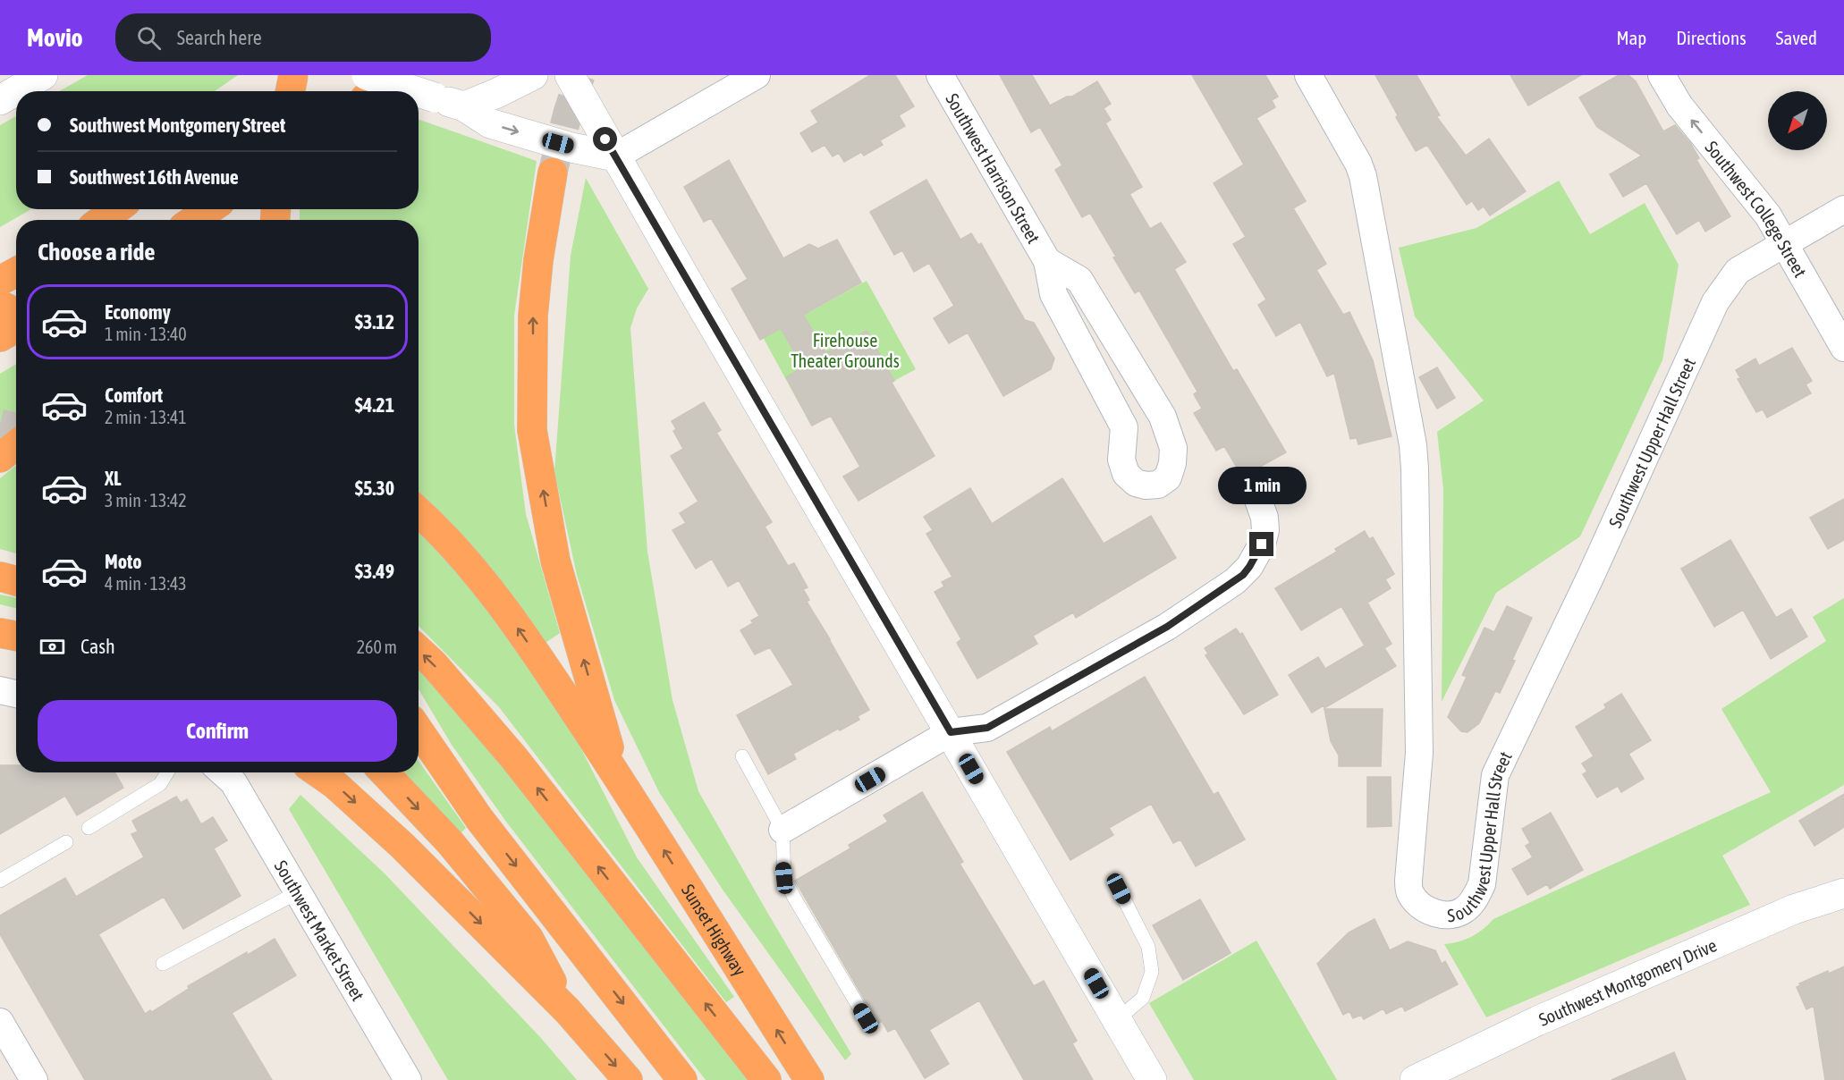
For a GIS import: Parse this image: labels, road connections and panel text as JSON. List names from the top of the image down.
{
  "streets": {
    "highway": ["Sunset Highway"],
    "street": [
      "Southwest Harrison Street",
      "Southwest College Street",
      "Southwest Upper Hall Street",
      "Southwest Market Street",
      "Southwest Montgomery Drive"
    ]
  },
  "crossings": [
    ["Southwest College Street", "Southwest Upper Hall Street"]
  ],
  "one_way": ["Southwest College Street"],
  "parks": ["Firehouse Theater Grounds"],
  "north": "bottom left",
  "page": {
    "header": "Movio",
    "search": "Search here",
    "nav": ["Map", "Directions", "Saved"],
    "banner": ["Southwest Montgomery Street", "Southwest 16th Avenue"],
    "heading": "Choose a ride",
    "list": [
      {
        "name": "Economy",
        "note": "1 min · 13:40",
        "value": "$3.12"
      },
      {
        "name": "Comfort",
        "note": "2 min · 13:41",
        "value": "$4.21"
      },
      {
        "name": "XL",
        "note": "3 min · 13:42",
        "value": "$5.30"
      },
      {
        "name": "Moto",
        "note": "4 min · 13:43",
        "value": "$3.49"
      }
    ],
    "bubble": "1 min",
    "pay": ["Cash", "260 m"],
    "buttons": "Confirm"
  }
}
